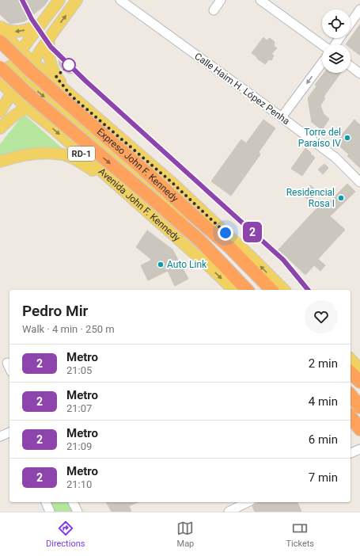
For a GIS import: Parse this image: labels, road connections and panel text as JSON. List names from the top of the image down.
{
  "streets": {
    "highway": ["RD-1", "Expreso John F. Kennedy"],
    "main road": ["Avenida John F. Kennedy"],
    "street": ["Calle Haim H. López Penha"]
  },
  "places": ["Torre del Paraíso IV", "Residencial Rosa I", "Auto Link"],
  "lines": ["metro line 2"],
  "page": {
    "on_map": "2",
    "heading": ["Pedro Mir", "Walk · 4 min · 250 m"],
    "list": [
      {
        "mark": "2",
        "name": "Metro",
        "note": "21:05",
        "value": "2 min"
      },
      {
        "mark": "2",
        "name": "Metro",
        "note": "21:07",
        "value": "4 min"
      },
      {
        "mark": "2",
        "name": "Metro",
        "note": "21:09",
        "value": "6 min"
      },
      {
        "mark": "2",
        "name": "Metro",
        "note": "21:10",
        "value": "7 min"
      }
    ],
    "tabs": ["Directions", "Map", "Tickets"]
  }
}
